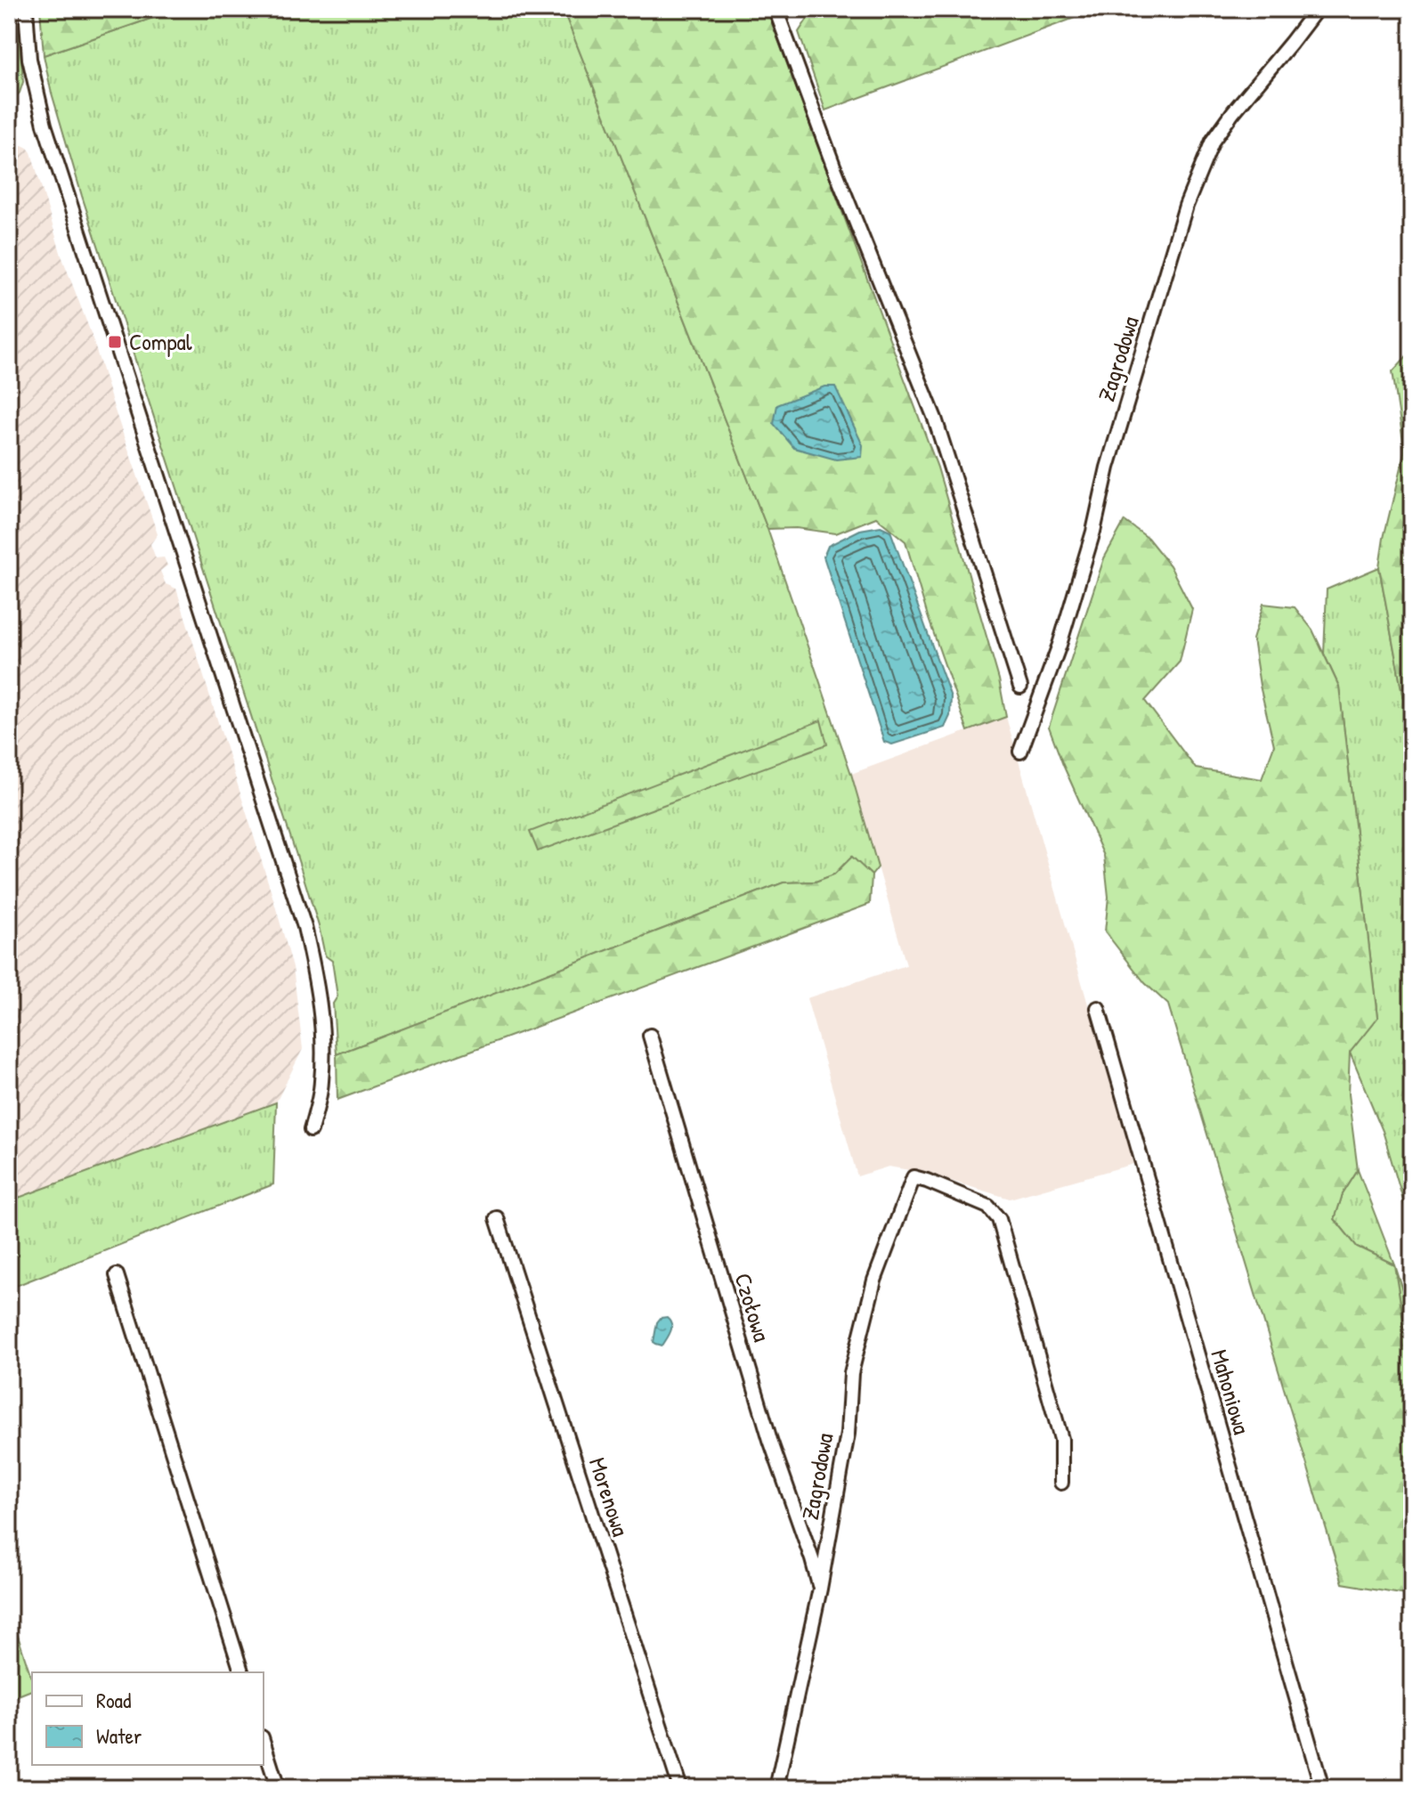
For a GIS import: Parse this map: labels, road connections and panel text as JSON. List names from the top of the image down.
{
  "streets": {
    "street": [
      "Zagrodowa",
      "Czołowa",
      "Mahoniowa",
      "Morenowa"
    ]
  },
  "crossings": [
    ["Zagrodowa", "Czołowa"]
  ],
  "places": {
    "transit": ["Compal"]
  },
  "legend": ["Road", "Water"]
}
